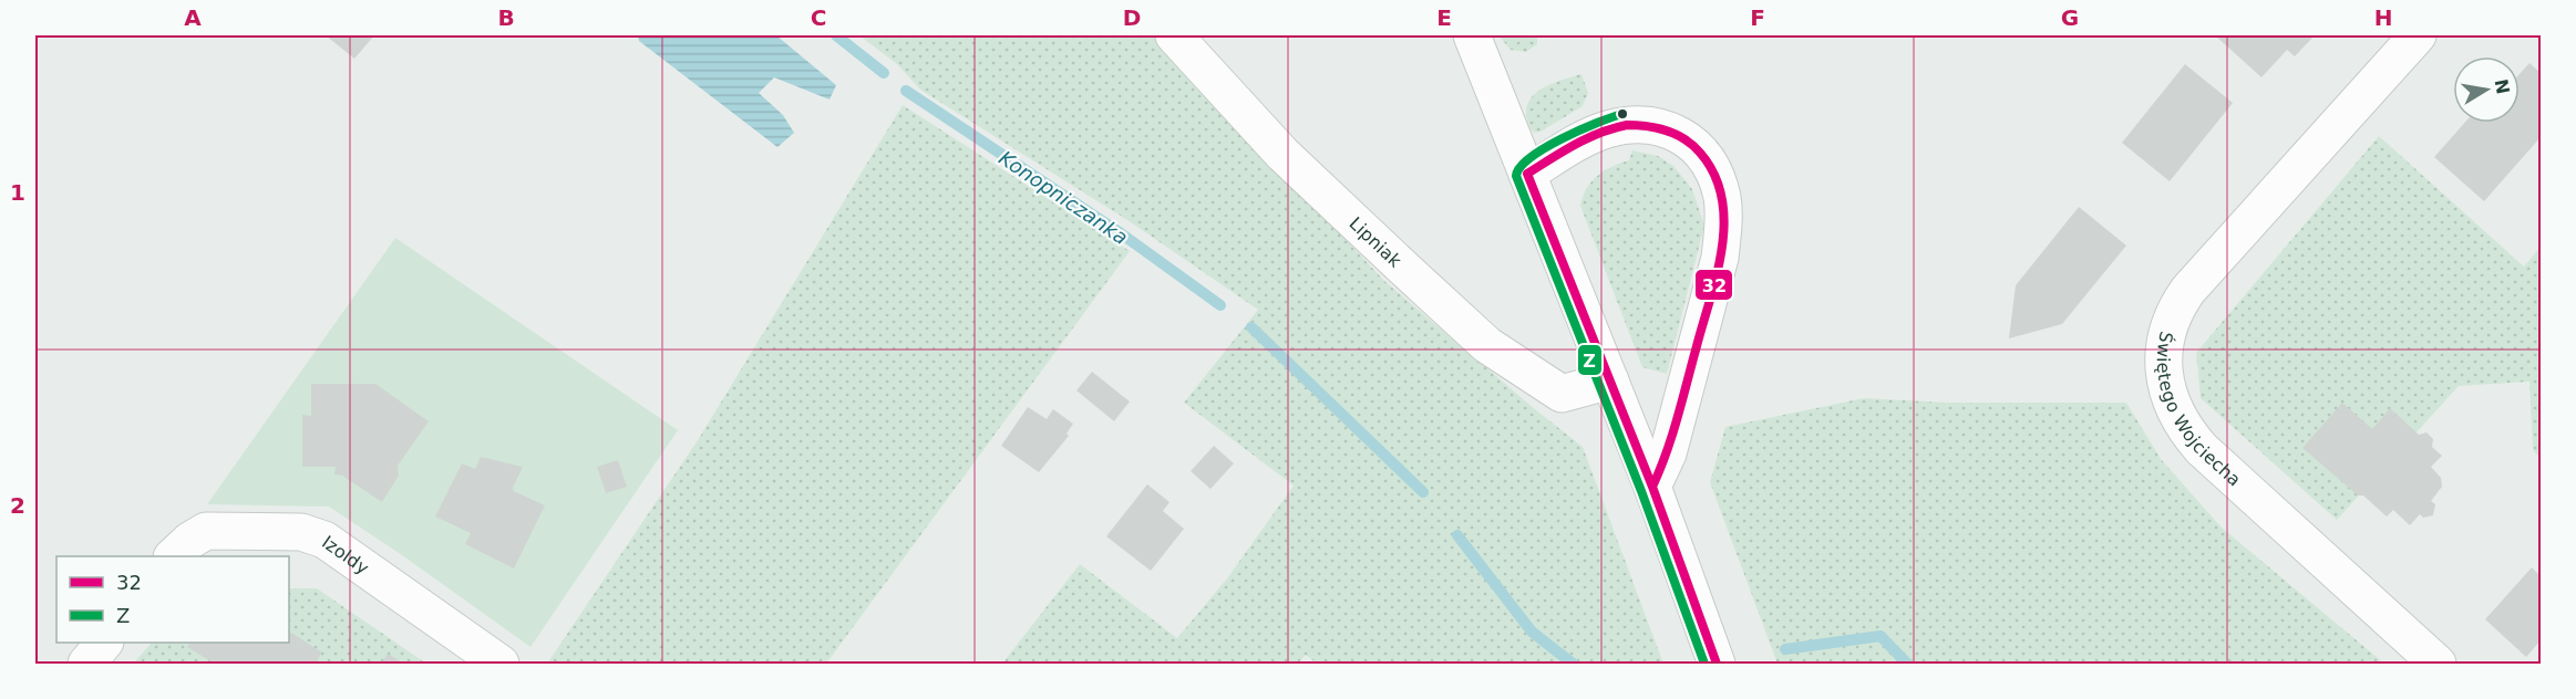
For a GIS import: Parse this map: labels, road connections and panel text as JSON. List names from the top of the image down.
{
  "streets": {
    "street": ["Lipniak", "Świętego Wojciecha", "Izoldy"]
  },
  "water": ["Konopniczanka"],
  "lines": ["transit line Z", "transit line 32"],
  "legend": ["32", "Z"],
  "north": "right",
  "grid": {
    "columns": [
      "A",
      "B",
      "C",
      "D",
      "E",
      "F",
      "G",
      "H"
    ],
    "rows": ["1", "2"]
  }
}
